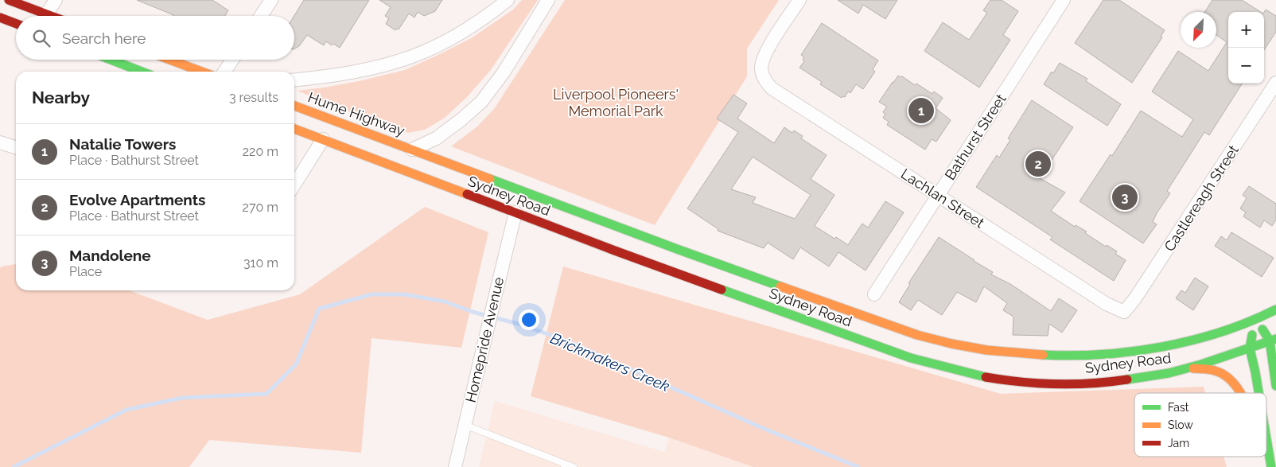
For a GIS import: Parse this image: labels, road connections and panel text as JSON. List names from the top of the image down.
{
  "streets": {
    "highway": ["Hume Highway", "Sydney Road"],
    "street": [
      "Bathurst Street",
      "Lachlan Street",
      "Castlereagh Street",
      "Homepride Avenue"
    ]
  },
  "crossings": [
    ["Hume Highway", "Sydney Road"],
    ["Bathurst Street", "Lachlan Street"],
    ["Sydney Road", "Homepride Avenue"],
    ["Lachlan Street", "Castlereagh Street"]
  ],
  "water": ["Brickmakers Creek"],
  "parks": ["Liverpool Pioneers' Memorial Park"],
  "legend": ["Fast", "Slow", "Jam"],
  "north": "bottom left",
  "page": {
    "map_buttons": ["+", "−"],
    "search": "Search here",
    "heading": ["Nearby", "3 results"],
    "pins": ["1", "2", "3"],
    "list": [
      {
        "mark": "1",
        "name": "Natalie Towers",
        "note": "Place · Bathurst Street",
        "value": "220 m"
      },
      {
        "mark": "2",
        "name": "Evolve Apartments",
        "note": "Place · Bathurst Street",
        "value": "270 m"
      },
      {
        "mark": "3",
        "name": "Mandolene",
        "note": "Place",
        "value": "310 m"
      }
    ]
  }
}
